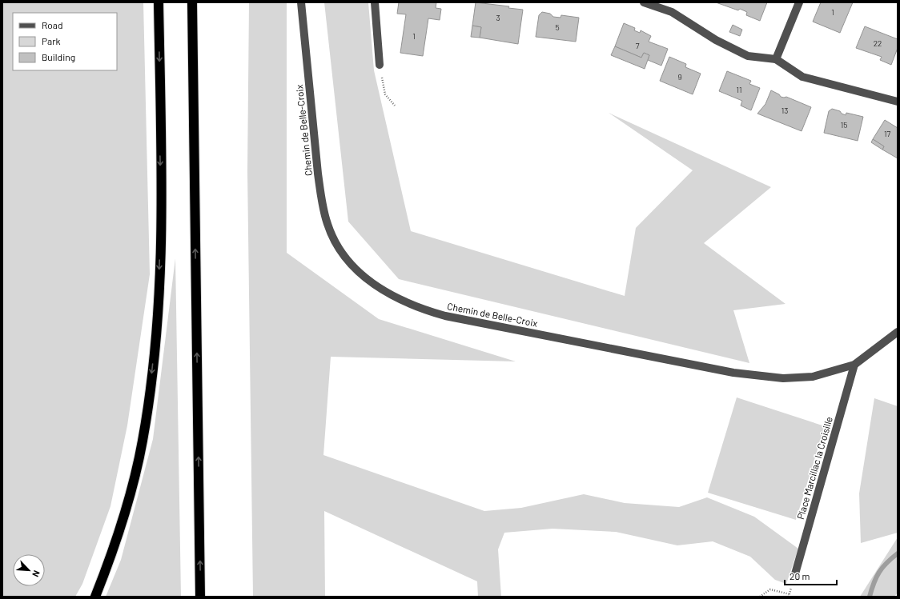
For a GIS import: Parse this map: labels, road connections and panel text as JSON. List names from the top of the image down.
{
  "streets": {
    "street": ["Chemin de Belle-Croix", "Place Marcillac la Croisille"]
  },
  "crossings": [
    ["Chemin de Belle-Croix", "Place Marcillac la Croisille"]
  ],
  "house_numbers": [
    "1",
    "3",
    "5",
    "1",
    "22",
    "7",
    "9",
    "11",
    "13",
    "15",
    "17"
  ],
  "legend": ["Road", "Park", "Building"],
  "scale_bar": "20 m",
  "north": "bottom right"
}
